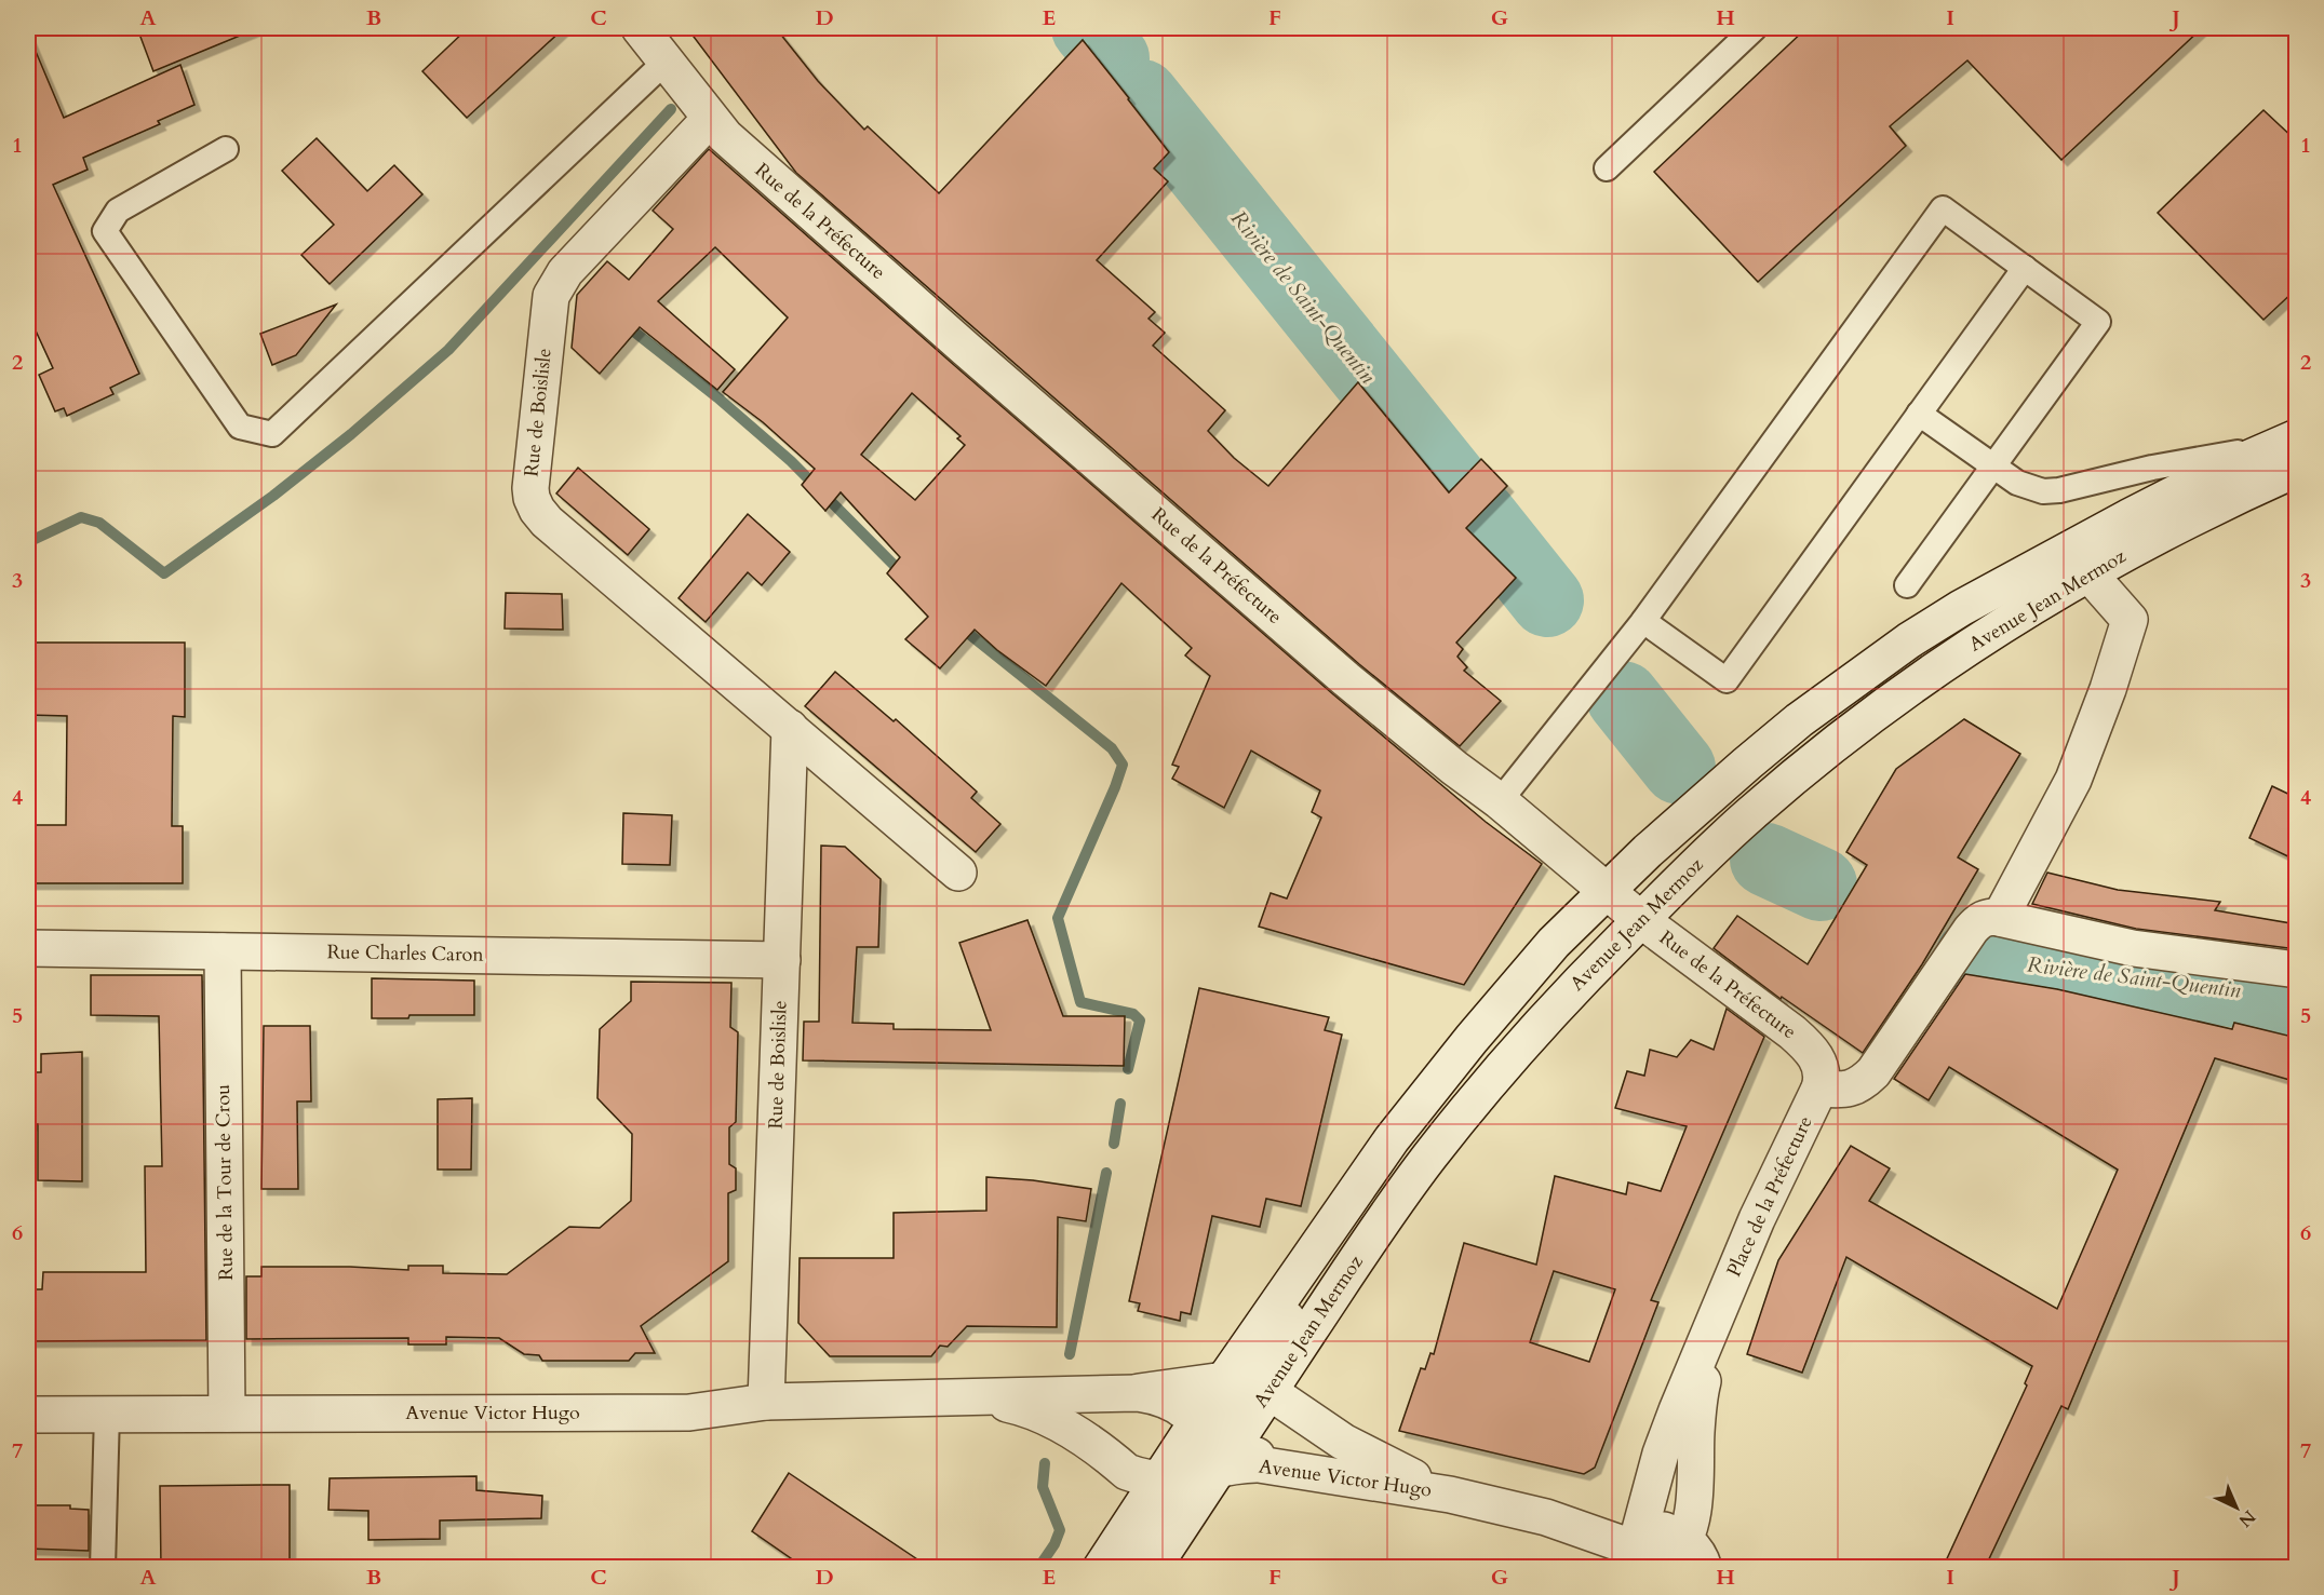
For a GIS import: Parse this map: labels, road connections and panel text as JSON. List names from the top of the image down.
{
  "streets": {
    "street": [
      "Rue de la Préfecture",
      "Rue de Boislisle",
      "Avenue Jean Mermoz",
      "Rue Charles Caron",
      "Rue de la Tour de Crou",
      "Place de la Préfecture",
      "Avenue Victor Hugo"
    ]
  },
  "crossings": [
    ["Rue de la Préfecture", "Rue de Boislisle"],
    ["Rue de la Préfecture", "Avenue Jean Mermoz"],
    ["Rue de la Préfecture", "Place de la Préfecture"],
    ["Rue de Boislisle", "Rue Charles Caron"],
    ["Rue de Boislisle", "Avenue Victor Hugo"],
    ["Avenue Jean Mermoz", "Avenue Victor Hugo"],
    ["Rue Charles Caron", "Rue de la Tour de Crou"],
    ["Rue de la Tour de Crou", "Avenue Victor Hugo"],
    ["Place de la Préfecture", "Avenue Victor Hugo"]
  ],
  "water": ["Rivière de Saint-Quentin"],
  "north": "bottom right",
  "grid": {
    "columns": [
      "A",
      "B",
      "C",
      "D",
      "E",
      "F",
      "G",
      "H",
      "I",
      "J"
    ],
    "rows": [
      "1",
      "2",
      "3",
      "4",
      "5",
      "6",
      "7"
    ]
  }
}
